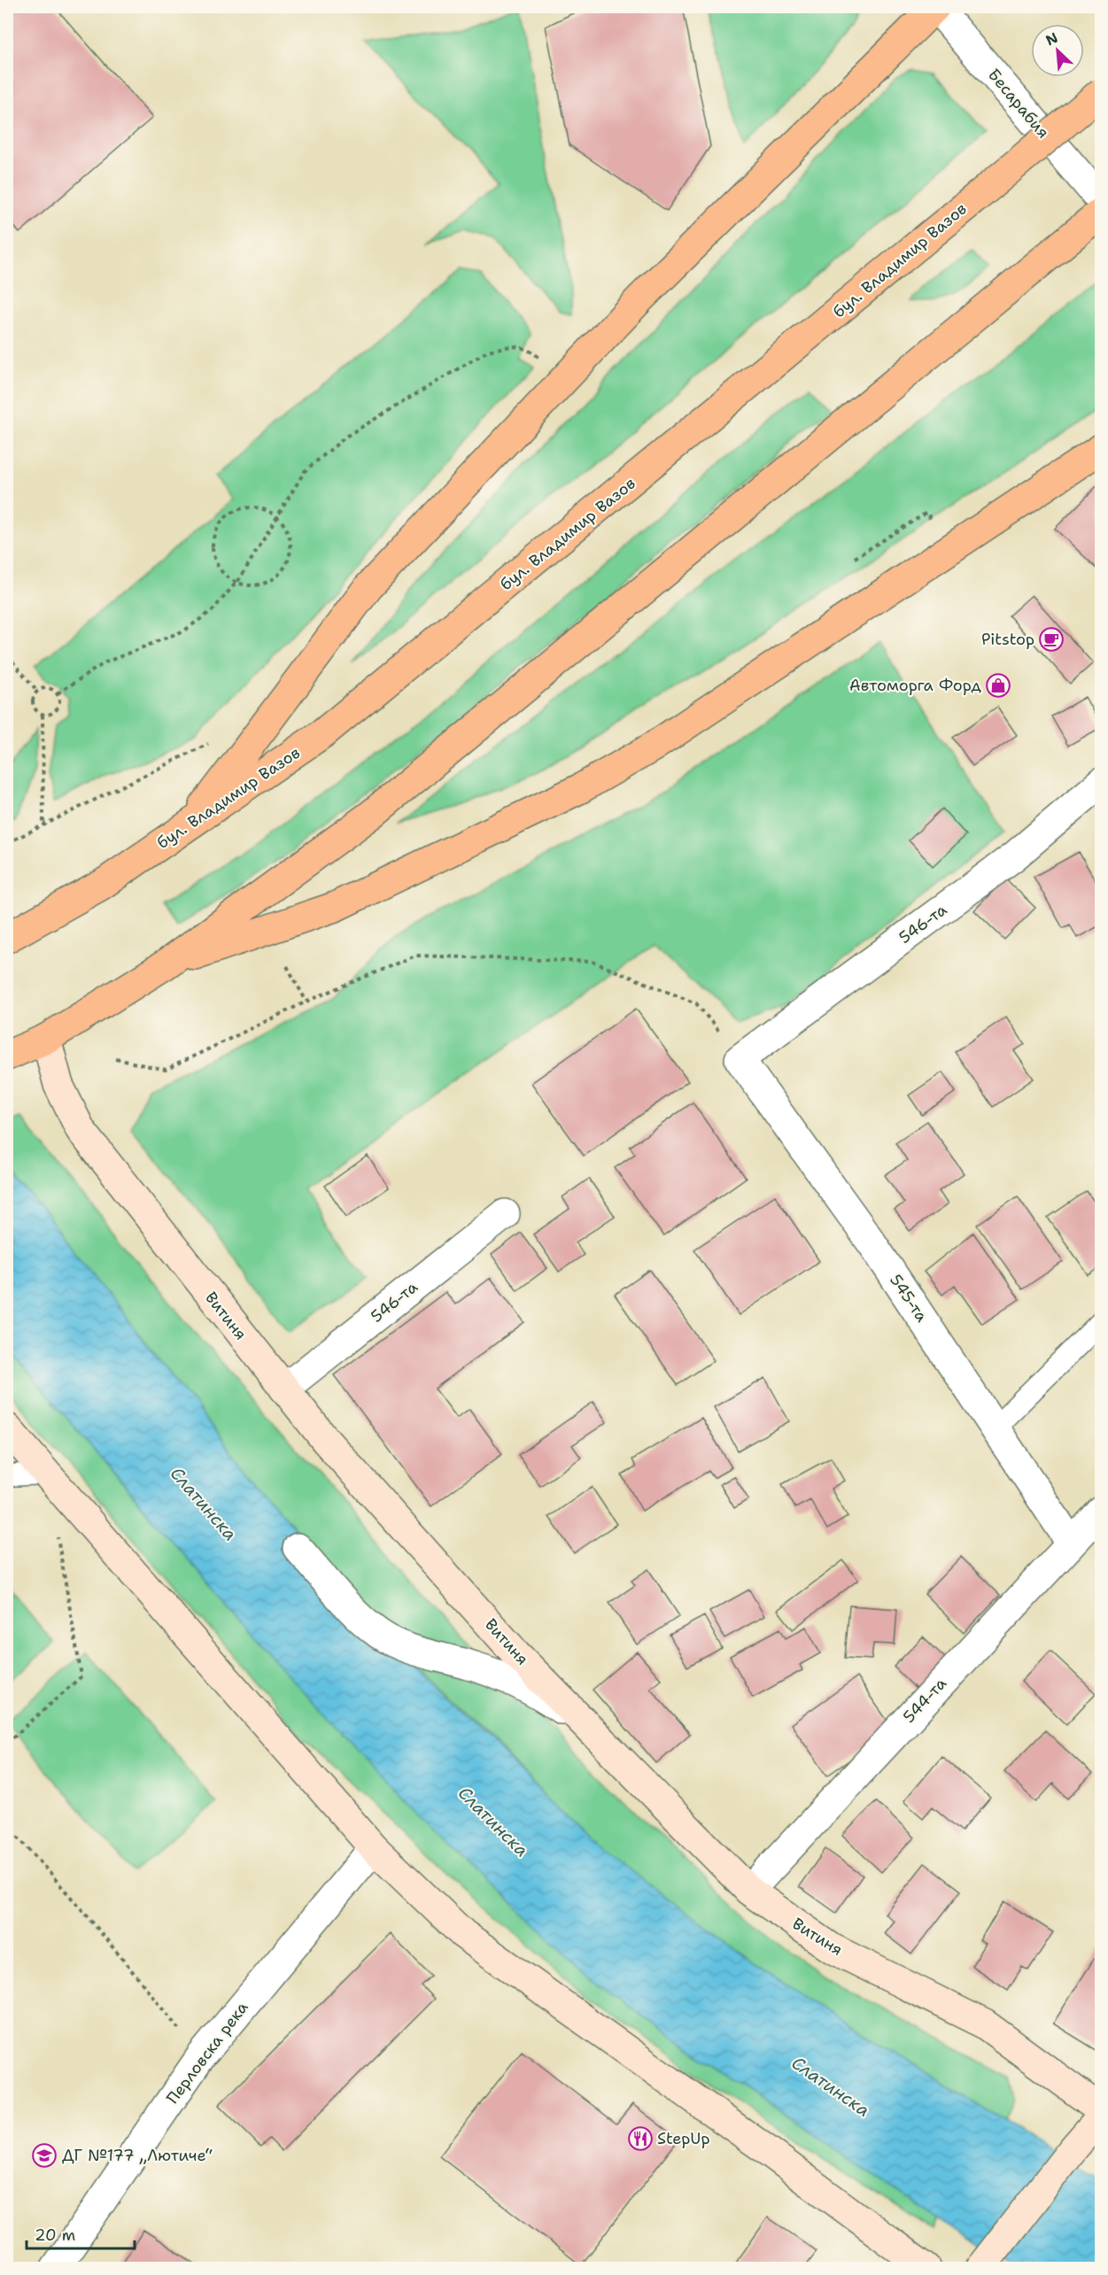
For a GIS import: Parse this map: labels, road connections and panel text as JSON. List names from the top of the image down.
{
  "streets": {
    "main road": ["бул. Владимир Вазов"],
    "street": [
      "Бесарабия",
      "546-та",
      "545-та",
      "Витиня",
      "544-та",
      "Перловска река"
    ]
  },
  "crossings": [
    ["546-та", "545-та"],
    ["546-та", "Витиня"],
    ["545-та", "544-та"],
    ["Витиня", "544-та"]
  ],
  "water": ["Слатинска"],
  "places": {
    "cafe": ["Pitstop"],
    "shop": ["Автоморга Форд"],
    "restaurant": ["StepUp"],
    "school or university": ["ДГ №177 „Лютиче“"]
  },
  "scale_bar": "20 m",
  "north": "top left"
}
